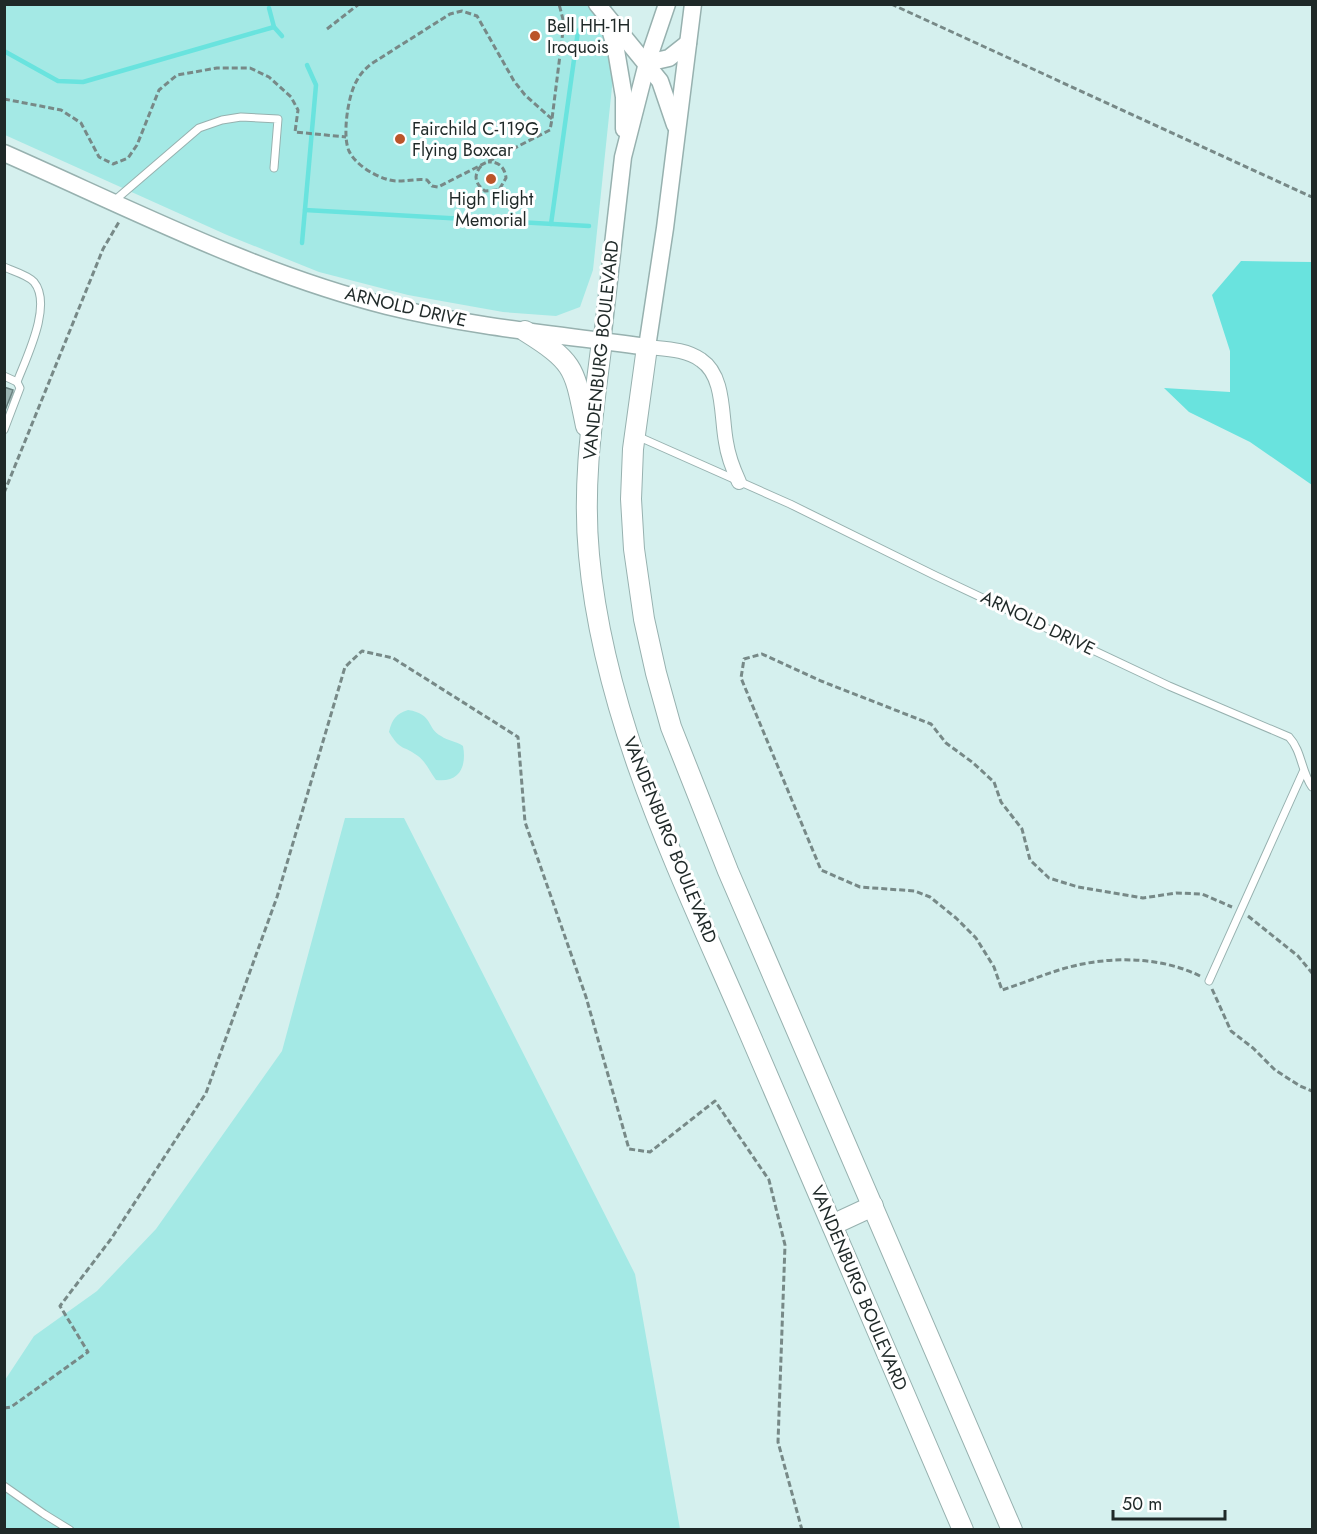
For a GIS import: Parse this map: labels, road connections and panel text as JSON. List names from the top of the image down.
{
  "streets": {
    "main road": ["VANDENBURG BOULEVARD"],
    "street": ["ARNOLD DRIVE"]
  },
  "crossings": [
    ["ARNOLD DRIVE", "VANDENBURG BOULEVARD"]
  ],
  "places": ["Bell HH-1H Iroquois", "Fairchild C-119G Flying Boxcar", "High Flight Memorial"],
  "scale_bar": "50 m"
}
